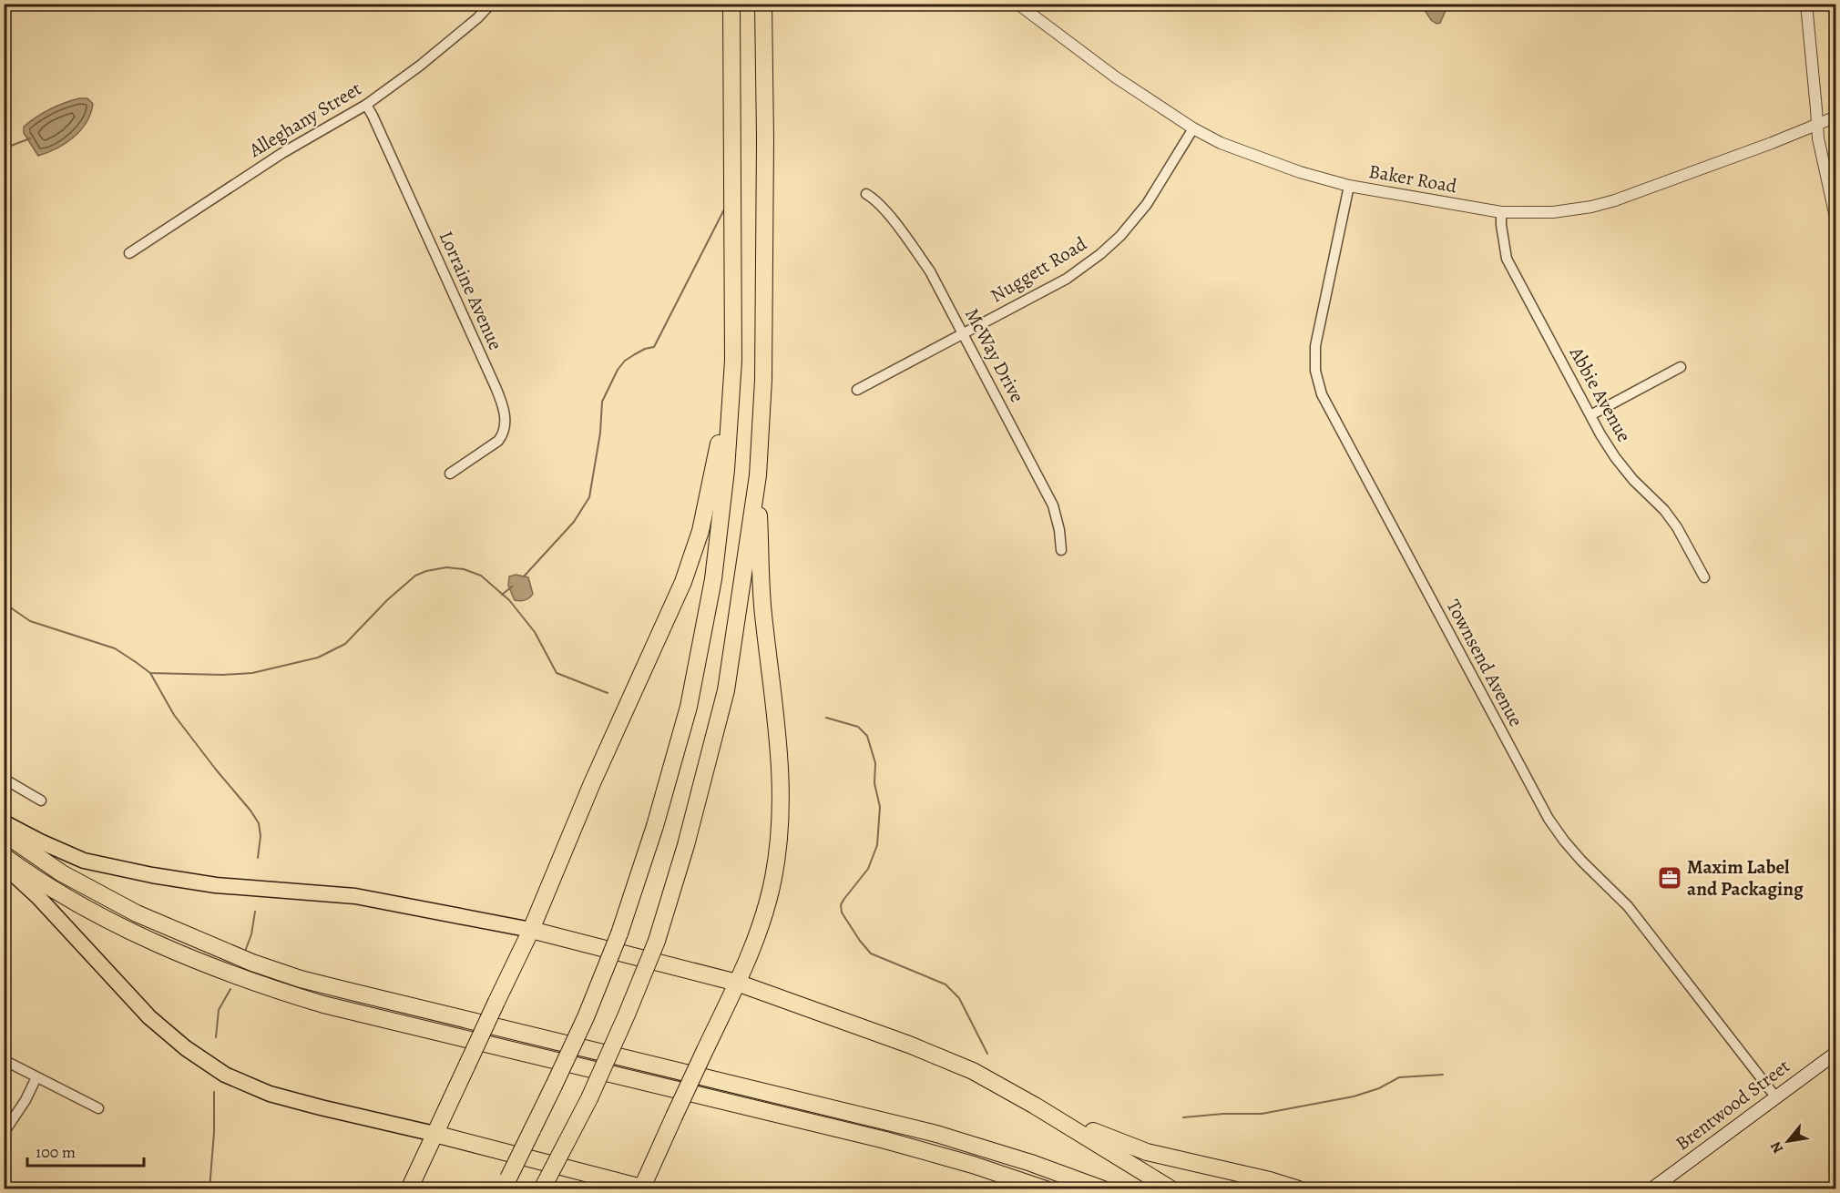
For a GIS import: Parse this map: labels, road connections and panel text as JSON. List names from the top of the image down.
{
  "streets": {
    "main road": ["Brentwood Street"],
    "street": [
      "Alleghany Street",
      "Baker Road",
      "Nuggett Road",
      "Lorraine Avenue",
      "McWay Drive",
      "Abbie Avenue",
      "Townsend Avenue"
    ]
  },
  "crossings": [
    ["Alleghany Street", "Lorraine Avenue"],
    ["Baker Road", "Nuggett Road"],
    ["Baker Road", "Abbie Avenue"],
    ["Baker Road", "Townsend Avenue"],
    ["Nuggett Road", "McWay Drive"],
    ["Townsend Avenue", "Brentwood Street"]
  ],
  "places": {
    "office": ["Maxim Label and Packaging"]
  },
  "scale_bar": "100 m",
  "north": "bottom left"
}
